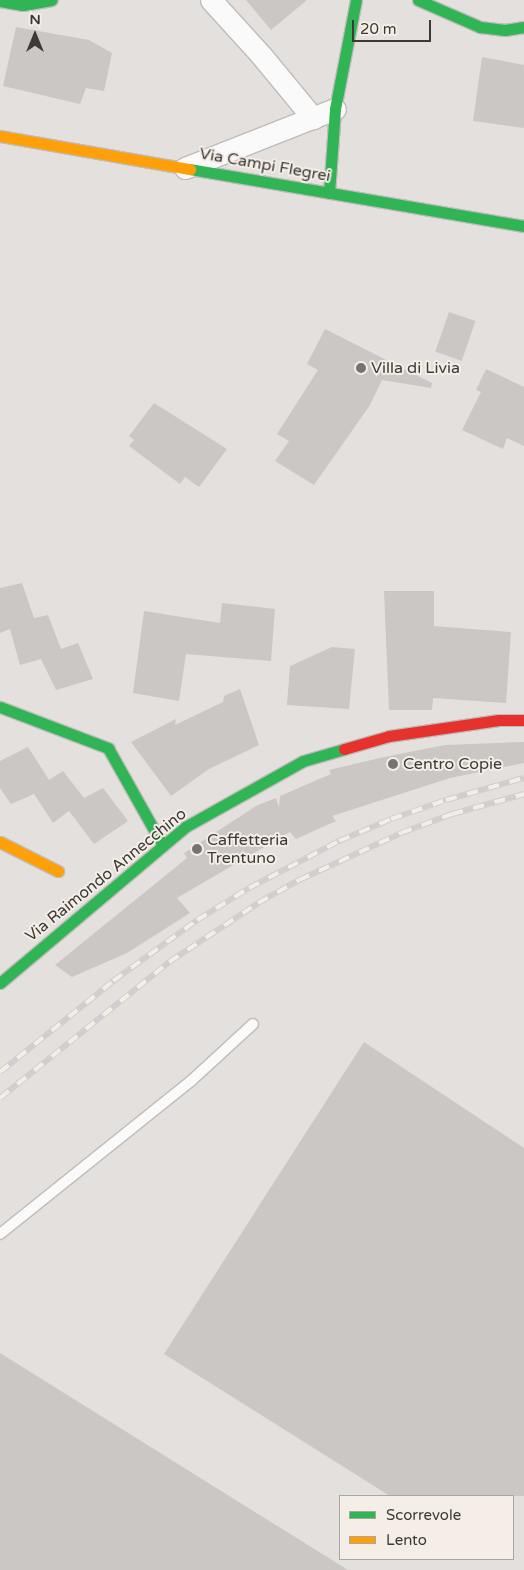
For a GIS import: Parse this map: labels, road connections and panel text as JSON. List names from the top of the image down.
{
  "streets": {
    "street": ["Via Campi Flegrei", "Via Raimondo Annecchino"]
  },
  "places": ["Villa di Livia", "Centro Copie", "Caffetteria Trentuno"],
  "legend": ["Scorrevole", "Lento"],
  "scale_bar": "20 m",
  "north": "top"
}
